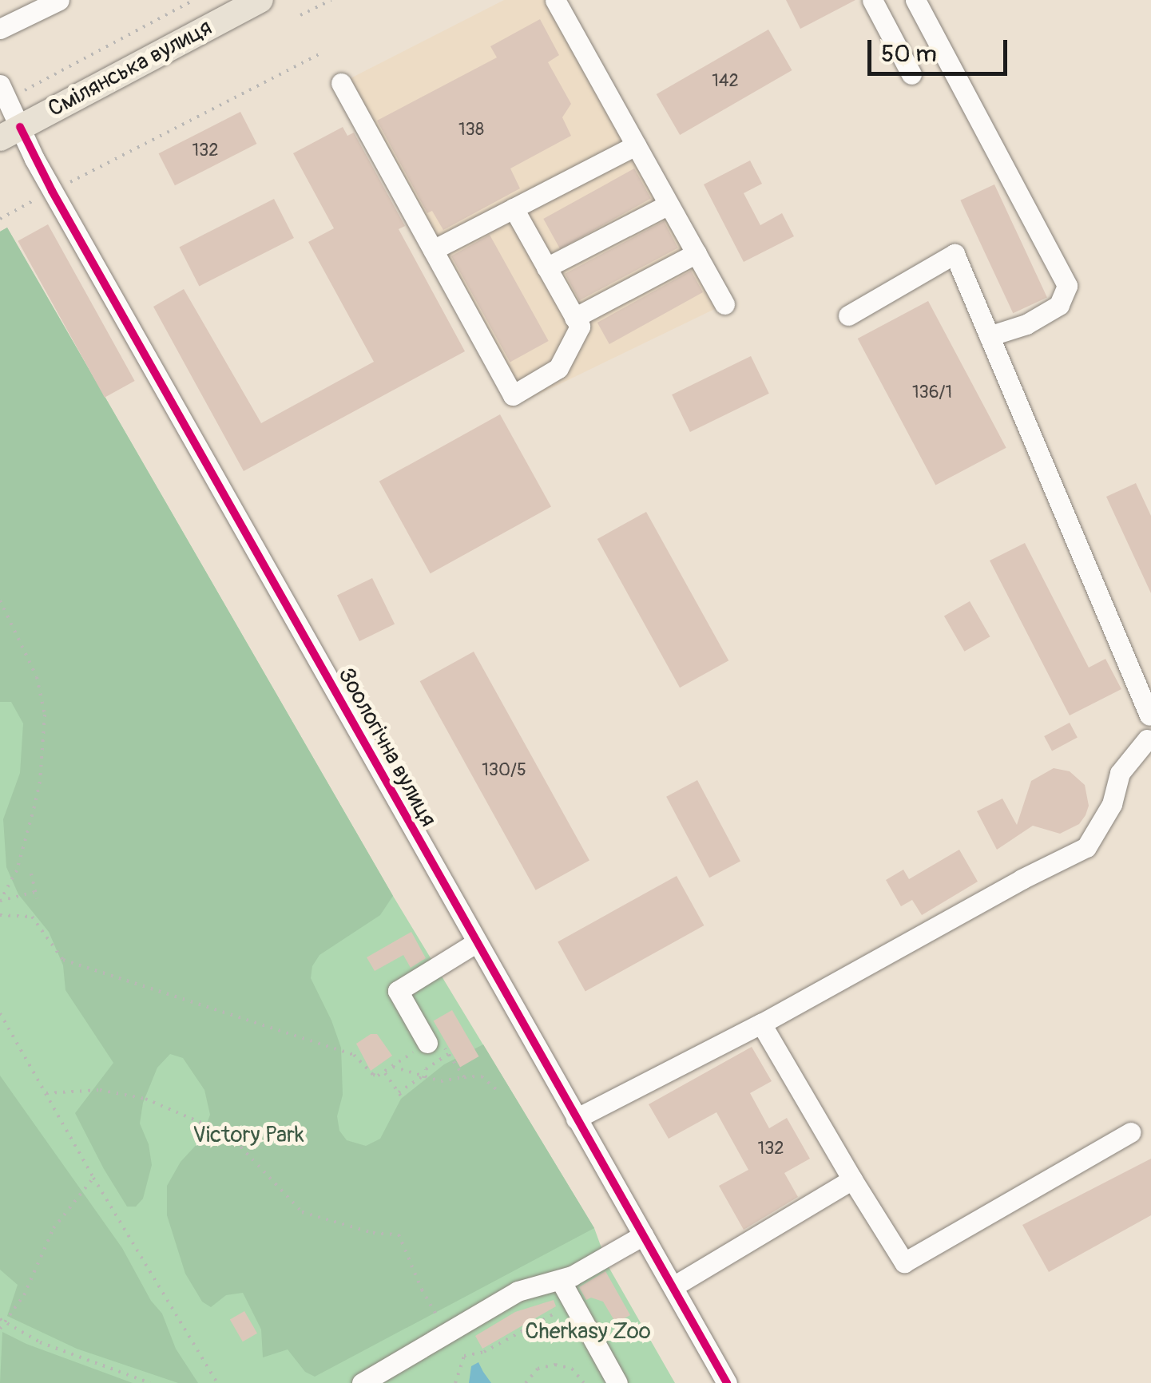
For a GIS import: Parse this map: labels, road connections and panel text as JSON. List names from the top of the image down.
{
  "streets": {
    "main road": ["Смілянська вулиця"],
    "street": ["Зоологічна вулиця"]
  },
  "crossings": [
    ["Смілянська вулиця", "Зоологічна вулиця"]
  ],
  "parks": ["Victory Park", "Cherkasy Zoo"],
  "house_numbers": [
    "142",
    "138",
    "132",
    "136/1",
    "130/5",
    "132"
  ],
  "scale_bar": "50 m"
}
